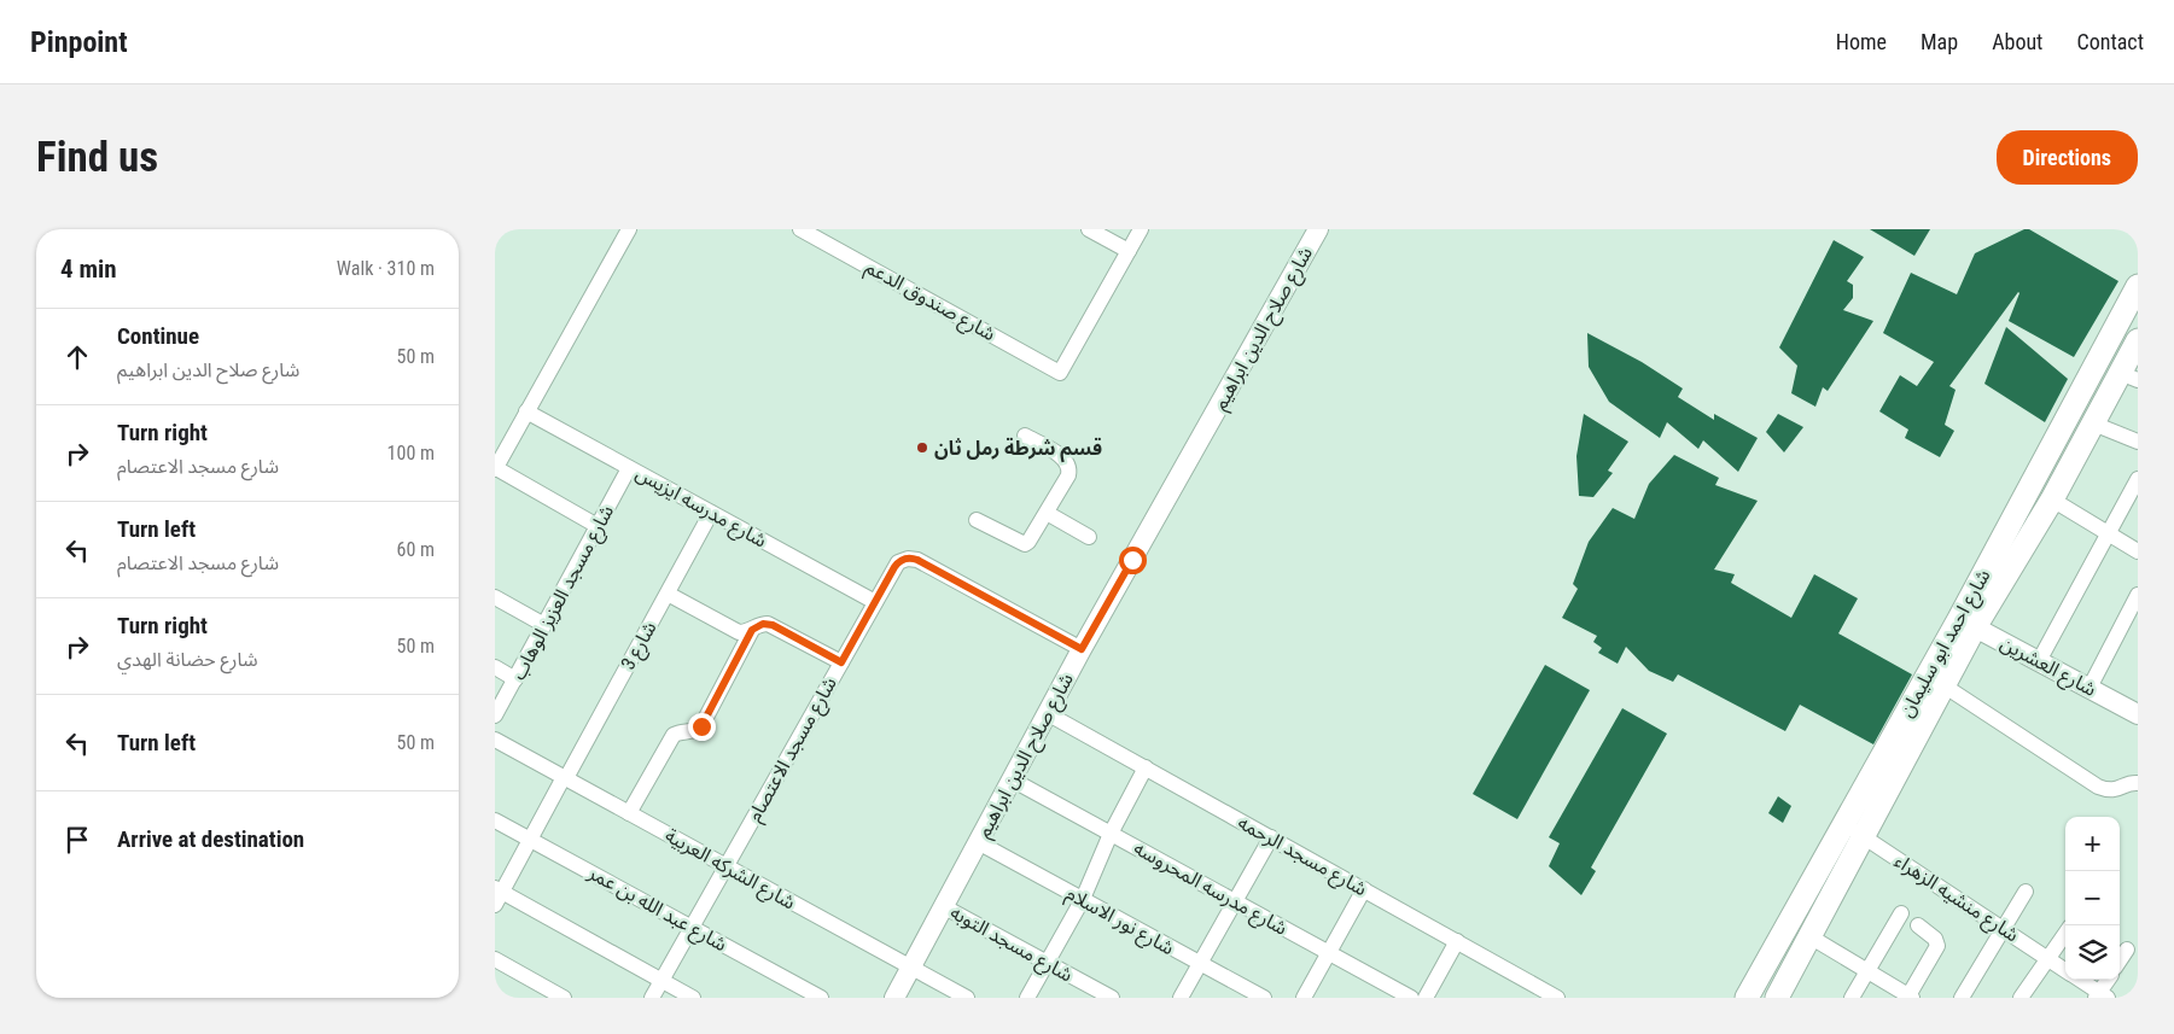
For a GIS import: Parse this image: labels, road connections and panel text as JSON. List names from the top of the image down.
{
  "streets": {
    "main road": ["شارع احمد ابو سليمان"],
    "street": [
      "شارع صندوق الدعم",
      "شارع صلاح الدين ابراهيم",
      "شارع مدرسه ايزيس",
      "شارع مسجد العزيز الوهاب",
      "شارع 3",
      "شارع العشرين",
      "شارع مسجد الاعتصام",
      "شارع مسجد الرحمه",
      "شارع الشركه العربية",
      "شارع مدرسه المحروسه",
      "شارع منشيه الزهراء",
      "شارع عبد الله بن عمر",
      "شارع نور الاسلام",
      "شارع مسجد التوبه"
    ]
  },
  "crossings": [
    ["شارع صلاح الدين ابراهيم", "شارع مسجد الاعتصام"],
    ["شارع صلاح الدين ابراهيم", "شارع مسجد الرحمه"],
    ["شارع صلاح الدين ابراهيم", "شارع الشركه العربية"],
    ["شارع صلاح الدين ابراهيم", "شارع مدرسه المحروسه"],
    ["شارع صلاح الدين ابراهيم", "شارع نور الاسلام"],
    ["شارع صلاح الدين ابراهيم", "شارع مسجد التوبه"],
    ["شارع مدرسه ايزيس", "شارع مسجد العزيز الوهاب"],
    ["شارع مدرسه ايزيس", "شارع 3"],
    ["شارع مدرسه ايزيس", "شارع مسجد الاعتصام"],
    ["شارع احمد ابو سليمان", "شارع العشرين"],
    ["شارع احمد ابو سليمان", "شارع منشيه الزهراء"],
    ["شارع 3", "شارع الشركه العربية"],
    ["شارع 3", "شارع عبد الله بن عمر"],
    ["شارع مسجد الاعتصام", "شارع الشركه العربية"],
    ["شارع مسجد الاعتصام", "شارع عبد الله بن عمر"]
  ],
  "places": ["قسم شرطة رمل ثان"],
  "page": {
    "header": "Pinpoint",
    "nav": [
      "Home",
      "Map",
      "About",
      "Contact"
    ],
    "buttons": "Directions",
    "title": "Find us",
    "heading": ["4 min", "Walk · 310 m"],
    "list": [
      ["Continue", "شارع صلاح الدين ابراهيم", "50 m"],
      ["Turn right", "شارع مسجد الاعتصام", "100 m"],
      ["Turn left", "شارع مسجد الاعتصام", "60 m"],
      ["Turn right", "شارع حضانة الهدي", "50 m"],
      ["Turn left", "50 m"],
      "Arrive at destination"
    ],
    "map_buttons": ["+", "−"]
  }
}
